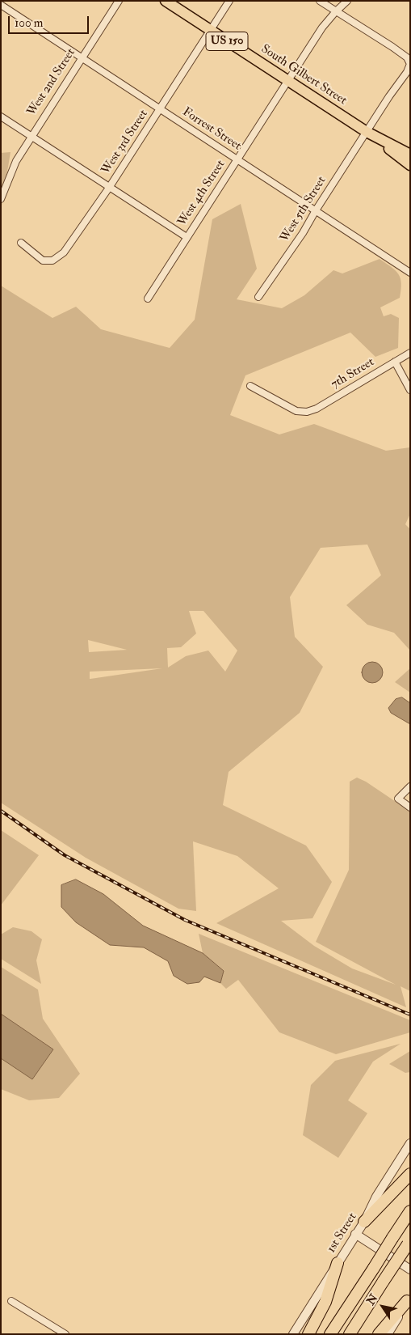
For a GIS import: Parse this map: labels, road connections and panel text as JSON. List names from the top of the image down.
{
  "streets": {
    "main road": ["US 150", "South Gilbert Street"],
    "street": [
      "West 2nd Street",
      "Forrest Street",
      "West 3rd Street",
      "West 4th Street",
      "West 5th Street",
      "7th Street",
      "1st Street"
    ]
  },
  "crossings": [
    ["South Gilbert Street", "West 3rd Street"],
    ["South Gilbert Street", "West 4th Street"],
    ["South Gilbert Street", "West 5th Street"],
    ["West 2nd Street", "Forrest Street"],
    ["Forrest Street", "West 3rd Street"],
    ["Forrest Street", "West 4th Street"],
    ["Forrest Street", "West 5th Street"]
  ],
  "scale_bar": "100 m",
  "north": "top left"
}
